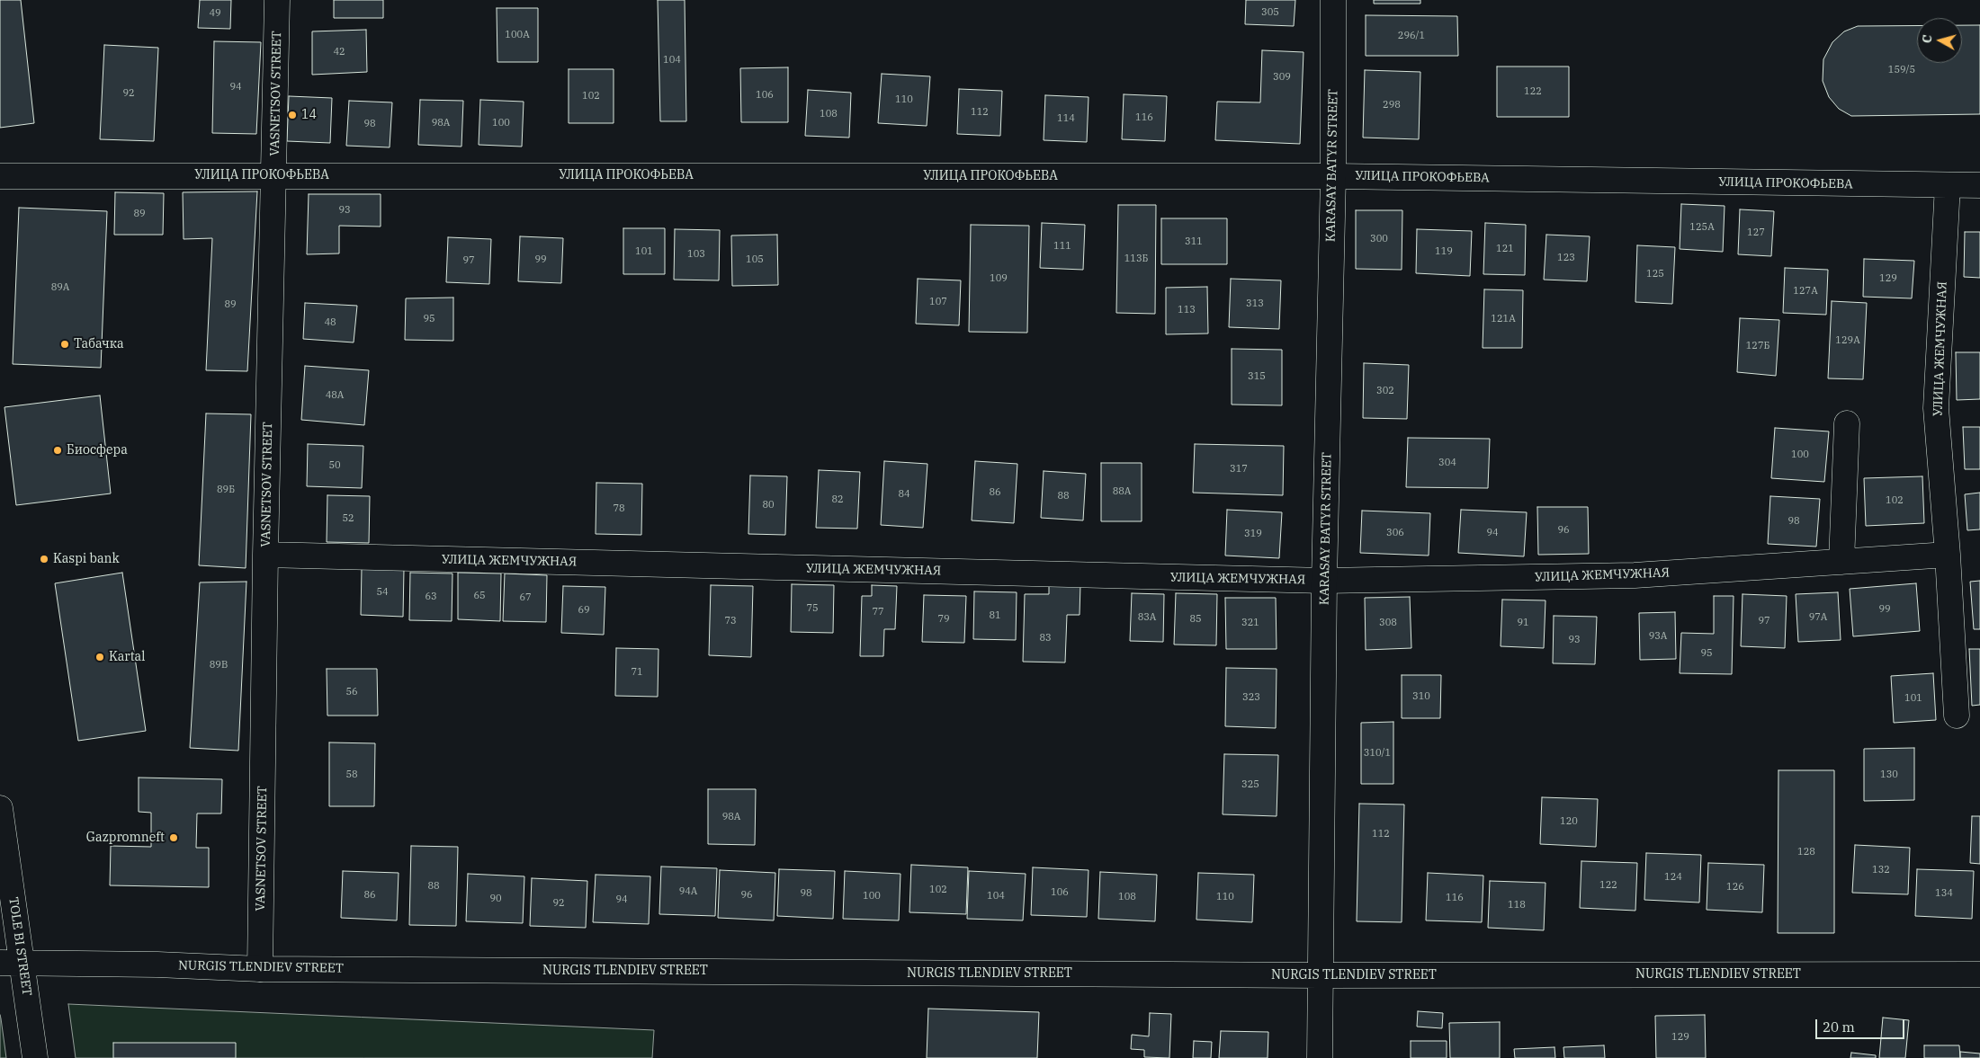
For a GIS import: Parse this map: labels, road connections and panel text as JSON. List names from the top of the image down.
{
  "streets": {
    "street": [
      "VASNETSOV STREET",
      "KARASAY BATYR STREET",
      "УЛИЦА ПРОКОФЬЕВА",
      "УЛИЦА ЖЕМЧУЖНАЯ",
      "TOLE BI STREET",
      "NURGIS TLENDIEV STREET"
    ]
  },
  "crossings": [
    ["VASNETSOV STREET", "УЛИЦА ПРОКОФЬЕВА"],
    ["VASNETSOV STREET", "УЛИЦА ЖЕМЧУЖНАЯ"],
    ["VASNETSOV STREET", "NURGIS TLENDIEV STREET"],
    ["KARASAY BATYR STREET", "УЛИЦА ПРОКОФЬЕВА"],
    ["KARASAY BATYR STREET", "УЛИЦА ЖЕМЧУЖНАЯ"],
    ["KARASAY BATYR STREET", "NURGIS TLENDIEV STREET"],
    ["УЛИЦА ПРОКОФЬЕВА", "УЛИЦА ЖЕМЧУЖНАЯ"],
    ["TOLE BI STREET", "NURGIS TLENDIEV STREET"]
  ],
  "places": [
    "14",
    "Табачка",
    "Биосфера",
    "Kaspi bank",
    "Kartal",
    "Gazpromneft"
  ],
  "house_numbers": [
    "305",
    "49",
    "100А",
    "296/1",
    "42",
    "104",
    "159/5",
    "309",
    "94",
    "122",
    "92",
    "106",
    "102",
    "110",
    "298",
    "112",
    "108",
    "116",
    "114",
    "98А",
    "100",
    "98",
    "93",
    "89",
    "125А",
    "127",
    "300",
    "311",
    "111",
    "121",
    "101",
    "119",
    "103",
    "123",
    "113Б",
    "99",
    "105",
    "97",
    "125",
    "109",
    "129",
    "89А",
    "127А",
    "107",
    "313",
    "89",
    "113",
    "95",
    "121А",
    "48",
    "129А",
    "127Б",
    "315",
    "302",
    "48А",
    "100",
    "304",
    "50",
    "317",
    "89Б",
    "88А",
    "86",
    "84",
    "88",
    "82",
    "102",
    "80",
    "78",
    "52",
    "98",
    "96",
    "306",
    "94",
    "319",
    "54",
    "65",
    "63",
    "67",
    "75",
    "99",
    "69",
    "77",
    "81",
    "83А",
    "97А",
    "79",
    "85",
    "73",
    "97",
    "321",
    "308",
    "91",
    "93А",
    "83",
    "93",
    "95",
    "89В",
    "71",
    "56",
    "310",
    "323",
    "101",
    "310/1",
    "58",
    "130",
    "325",
    "98А",
    "120",
    "112",
    "128",
    "132",
    "124",
    "122",
    "88",
    "126",
    "102",
    "94А",
    "106",
    "98",
    "134",
    "86",
    "96",
    "100",
    "104",
    "108",
    "110",
    "116",
    "90",
    "94",
    "92",
    "118",
    "129"
  ],
  "scale_bar": "20 m",
  "north": "left"
}
